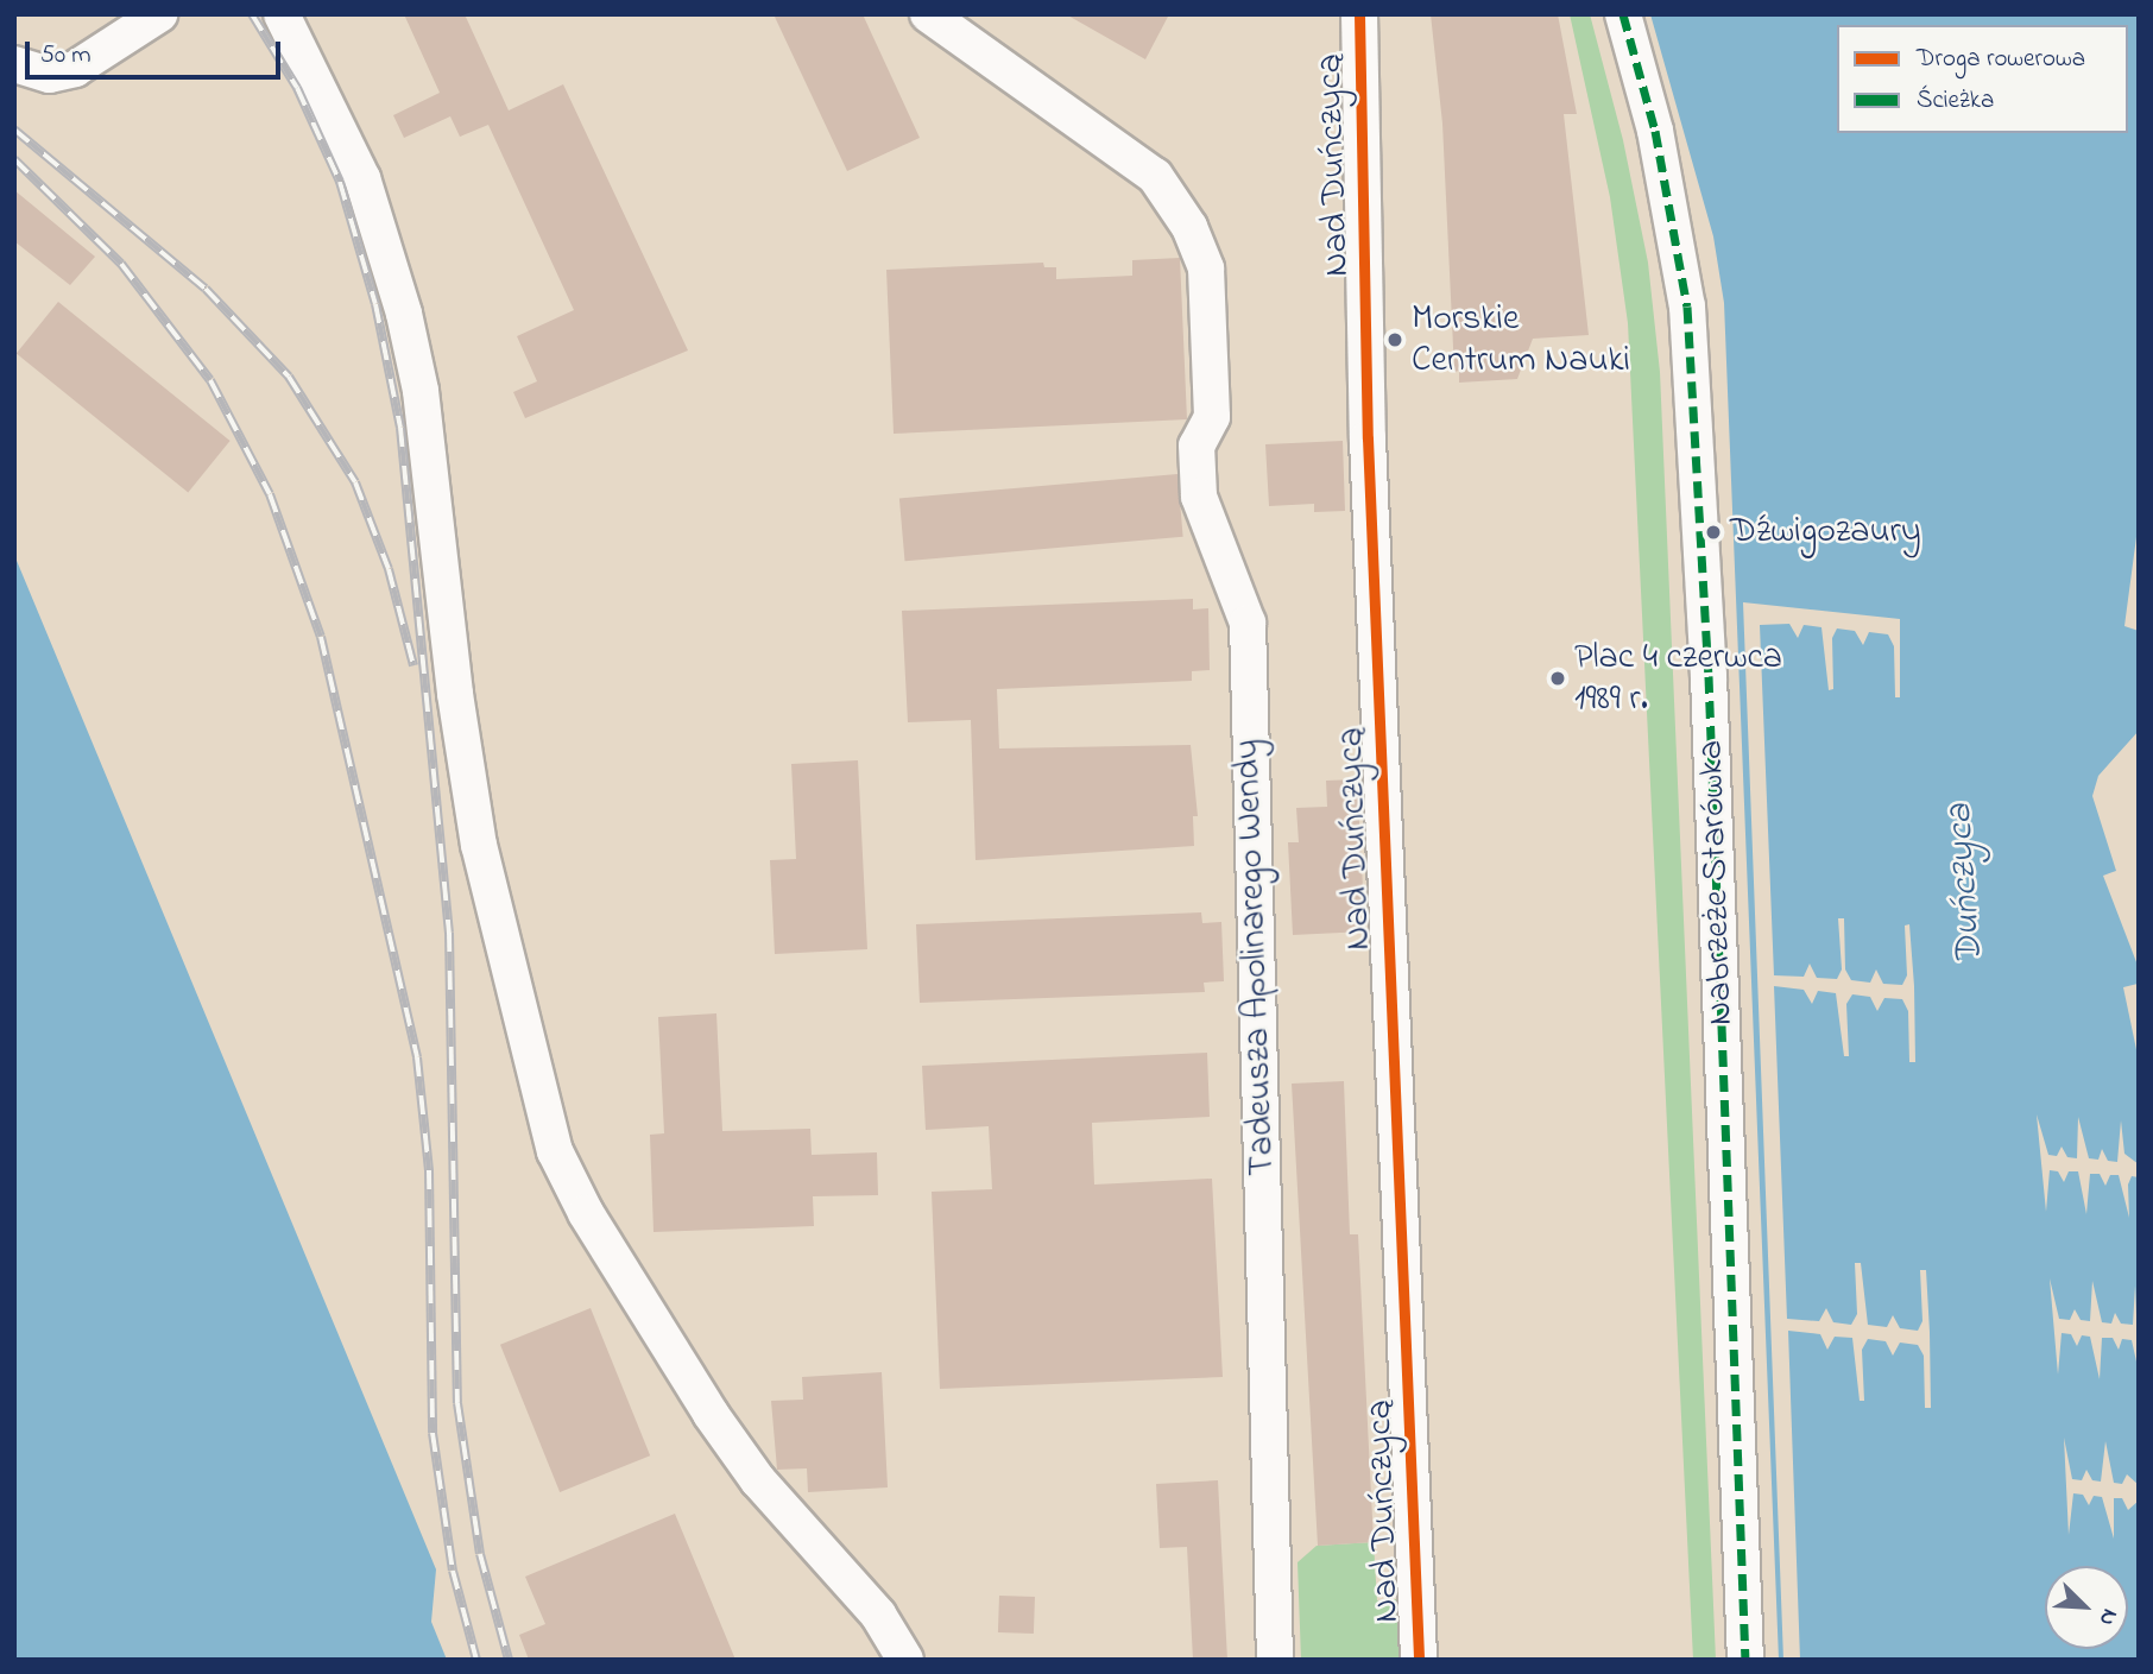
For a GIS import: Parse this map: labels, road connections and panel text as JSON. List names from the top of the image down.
{
  "streets": {
    "street": ["Nad Duńczycą", "Nabrzeże Starówka", "Tadeusza Apolinarego Wendy"]
  },
  "water": ["Duńczyca"],
  "places": ["Morskie Centrum Nauki", "Dźwigozaury", "Plac 4 czerwca 1989 r."],
  "legend": ["Droga rowerowa", "Ścieżka"],
  "scale_bar": "50 m",
  "north": "bottom right"
}
